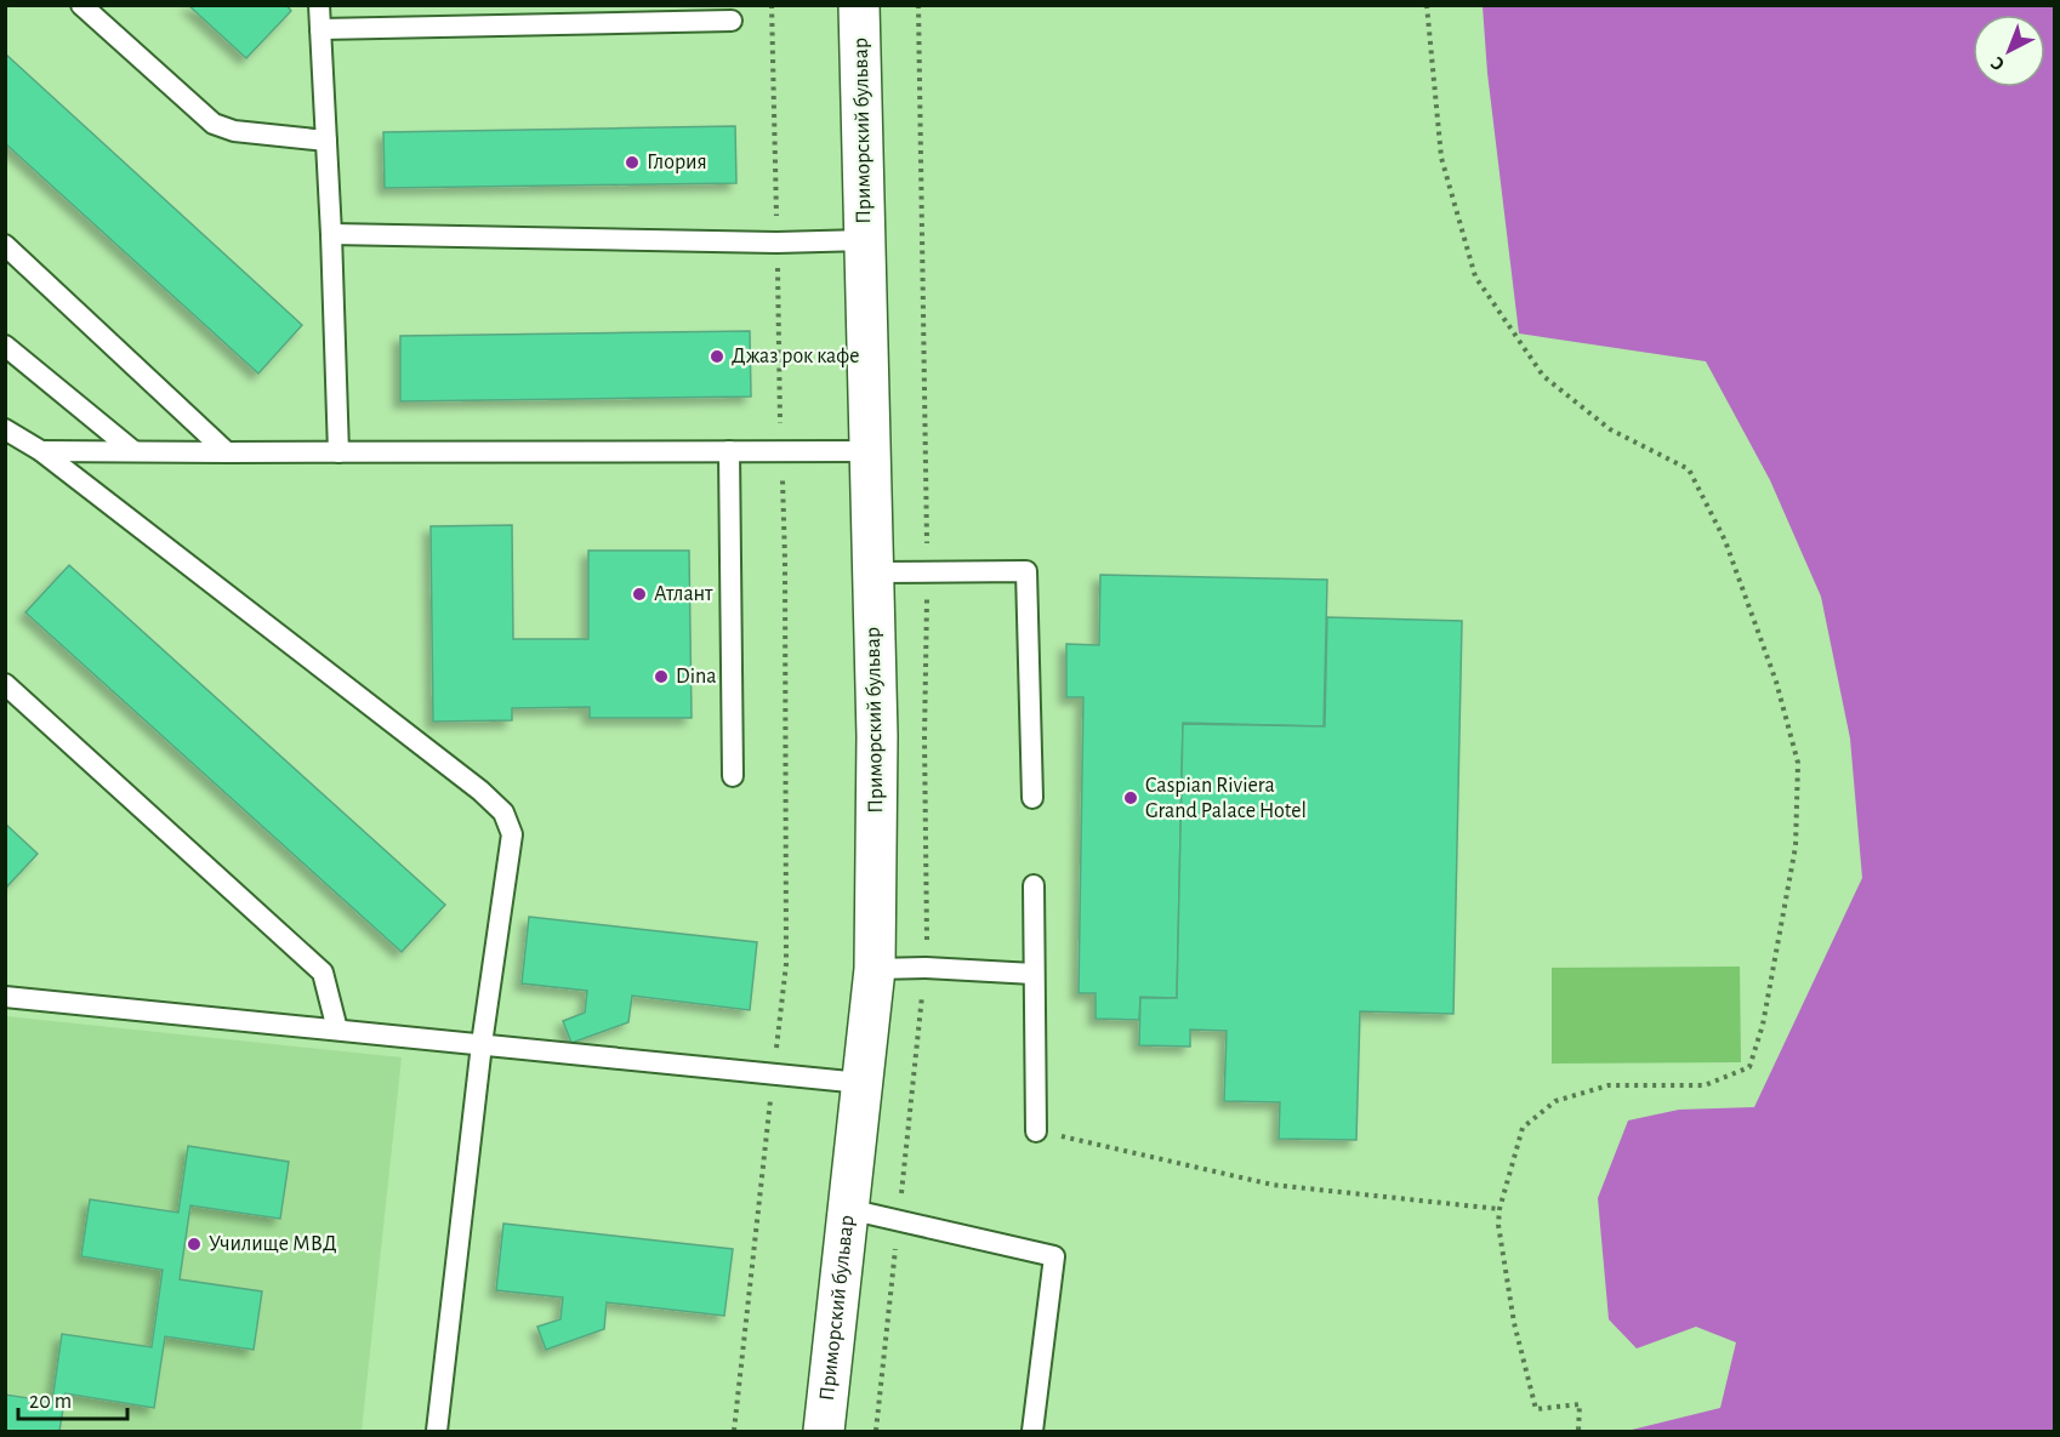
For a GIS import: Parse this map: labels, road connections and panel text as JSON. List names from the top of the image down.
{
  "streets": {
    "street": ["Приморский бульвар"]
  },
  "places": [
    "Глория",
    "Джаз рок кафе",
    "Атлант",
    "Dina",
    "Caspian Riviera Grand Palace Hotel",
    "Училище МВД"
  ],
  "scale_bar": "20 m",
  "north": "bottom left"
}
